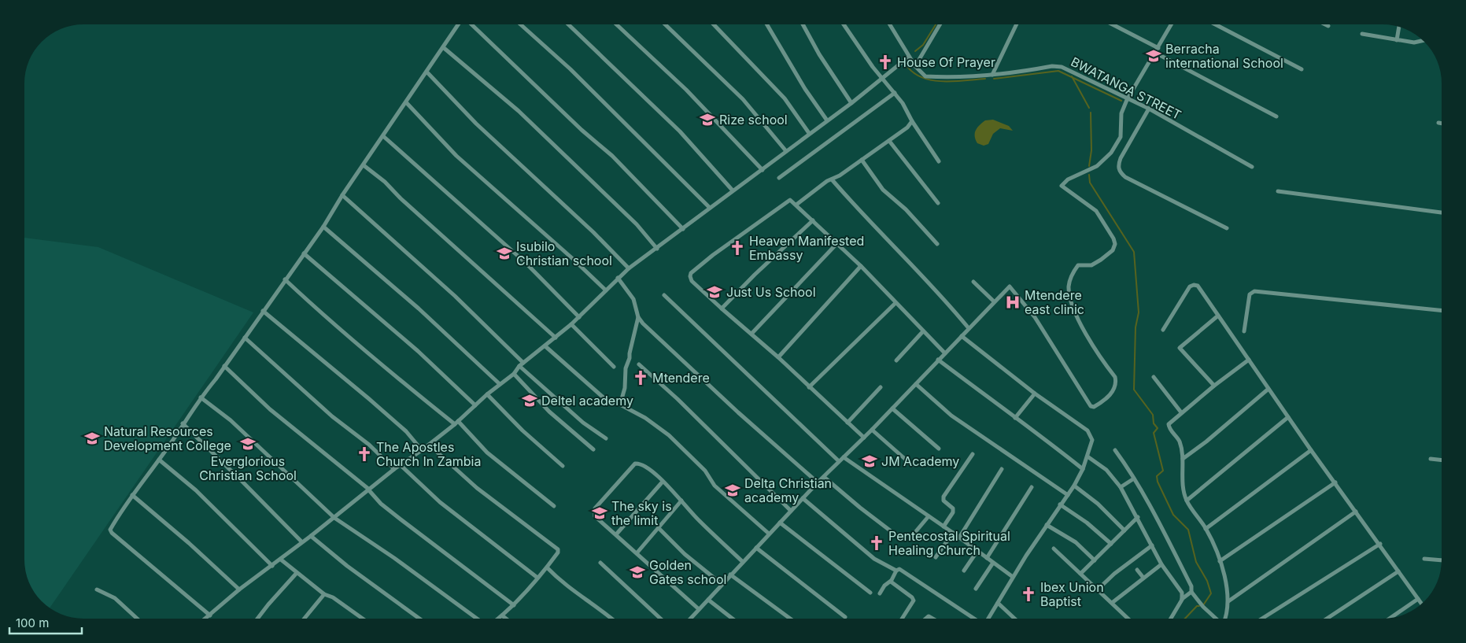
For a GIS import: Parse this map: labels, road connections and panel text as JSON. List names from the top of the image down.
{
  "streets": {
    "street": ["BWATANGA STREET"]
  },
  "places": {
    "school or university": [
      "Berracha international School",
      "Rize school",
      "Isubilo Christian school",
      "Just Us School",
      "Deltel academy",
      "Natural Resources Development College",
      "Everglorious Christian School",
      "JM Academy",
      "Delta Christian academy",
      "The sky is the limit",
      "Golden Gates school"
    ],
    "church": [
      "House Of Prayer",
      "Heaven Manifested Embassy",
      "Mtendere",
      "The Apostles Church In Zambia",
      "Pentecostal Spiritual Healing Church",
      "Ibex Union Baptist"
    ],
    "hospital": ["Mtendere east clinic"]
  },
  "scale_bar": "100 m"
}
